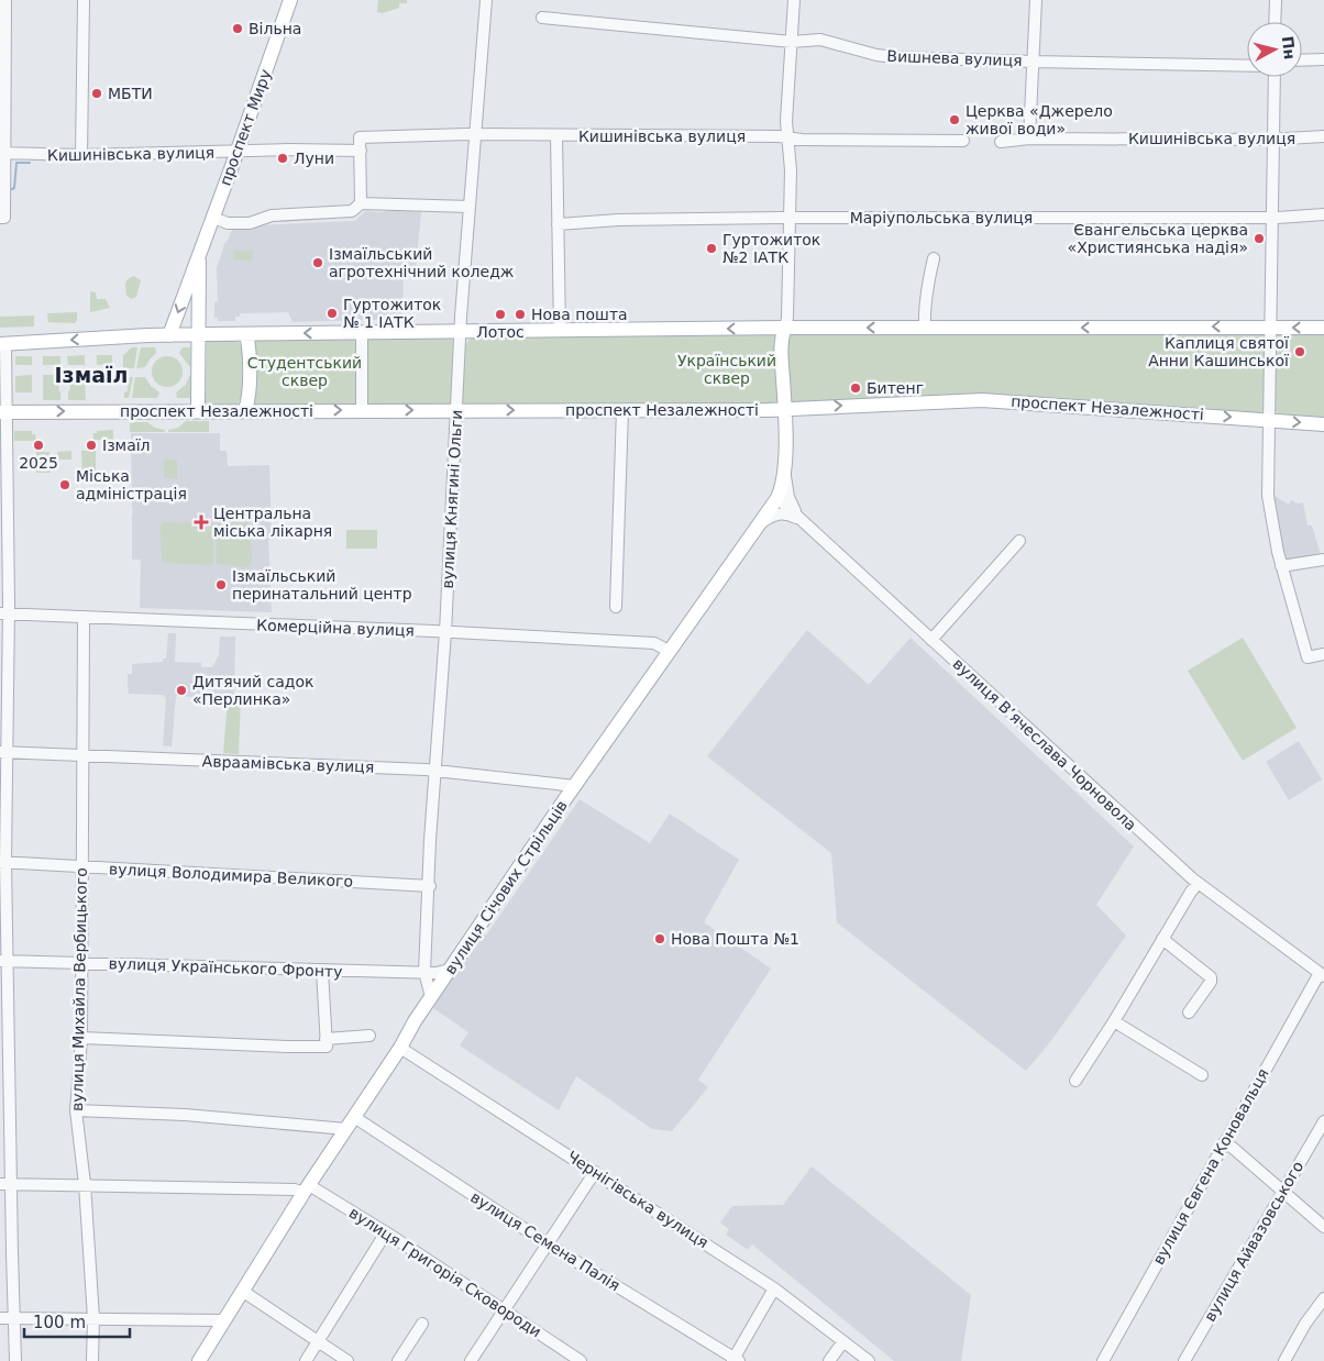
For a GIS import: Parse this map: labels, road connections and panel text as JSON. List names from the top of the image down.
{
  "streets": {
    "main road": ["проспект Миру", "проспект Незалежності", "вулиця Січових Стрільців"],
    "street": [
      "Вишнева вулиця",
      "Кишинівська вулиця",
      "Маріупольська вулиця",
      "вулиця Княгині Ольги",
      "Комерційна вулиця",
      "вулиця Вʼячеслава Чорновола",
      "Авраамівська вулиця",
      "вулиця Володимира Великого",
      "вулиця Українського Фронту",
      "вулиця Михайла Вербицького",
      "вулиця Євгена Коновальця",
      "Чернігівська вулиця",
      "вулиця Семена Палія",
      "вулиця Айвазовського",
      "вулиця Григорія Сковороди"
    ]
  },
  "crossings": [
    ["проспект Миру", "Кишинівська вулиця"],
    ["проспект Миру", "проспект Незалежності"],
    ["Кишинівська вулиця", "вулиця Княгині Ольги"],
    ["проспект Незалежності", "вулиця Княгині Ольги"],
    ["проспект Незалежності", "вулиця Січових Стрільців"],
    ["вулиця Княгині Ольги", "Комерційна вулиця"],
    ["вулиця Княгині Ольги", "Авраамівська вулиця"],
    ["вулиця Княгині Ольги", "вулиця Володимира Великого"],
    ["вулиця Княгині Ольги", "вулиця Січових Стрільців"],
    ["вулиця Княгині Ольги", "вулиця Українського Фронту"],
    ["Комерційна вулиця", "вулиця Січових Стрільців"],
    ["Комерційна вулиця", "вулиця Михайла Вербицького"],
    ["вулиця Вʼячеслава Чорновола", "вулиця Січових Стрільців"],
    ["вулиця Вʼячеслава Чорновола", "вулиця Євгена Коновальця"],
    ["Авраамівська вулиця", "вулиця Січових Стрільців"],
    ["Авраамівська вулиця", "вулиця Михайла Вербицького"],
    ["вулиця Володимира Великого", "вулиця Михайла Вербицького"],
    ["вулиця Січових Стрільців", "вулиця Українського Фронту"],
    ["вулиця Січових Стрільців", "Чернігівська вулиця"],
    ["вулиця Січових Стрільців", "вулиця Семена Палія"],
    ["вулиця Січових Стрільців", "вулиця Григорія Сковороди"],
    ["вулиця Українського Фронту", "вулиця Михайла Вербицького"],
    ["вулиця Михайла Вербицького", "вулиця Семена Палія"],
    ["вулиця Михайла Вербицького", "вулиця Григорія Сковороди"]
  ],
  "districts": ["Ізмаїл"],
  "parks": ["Український сквер", "Студентський сквер"],
  "places": {
    "other": [
      "Вільна",
      "МБТИ",
      "Церква «Джерело живої води»",
      "Луни",
      "Євангельська церква «Християнська надія»",
      "Гуртожиток №2 ІАТК",
      "Ізмаїльський агротехнічний коледж",
      "Гуртожиток № 1 ІАТК",
      "Лотос",
      "Нова пошта",
      "Каплиця cвятої Анни Кашинської",
      "Битенг",
      "2025",
      "Ізмаїл",
      "Міська адміністрація",
      "Ізмаїльський перинатальний центр",
      "Дитячий садок «Перлинка»",
      "Нова Пошта №1"
    ],
    "health": ["Центральна міська лікарня"]
  },
  "scale_bar": "100 m",
  "north": "right"
}
